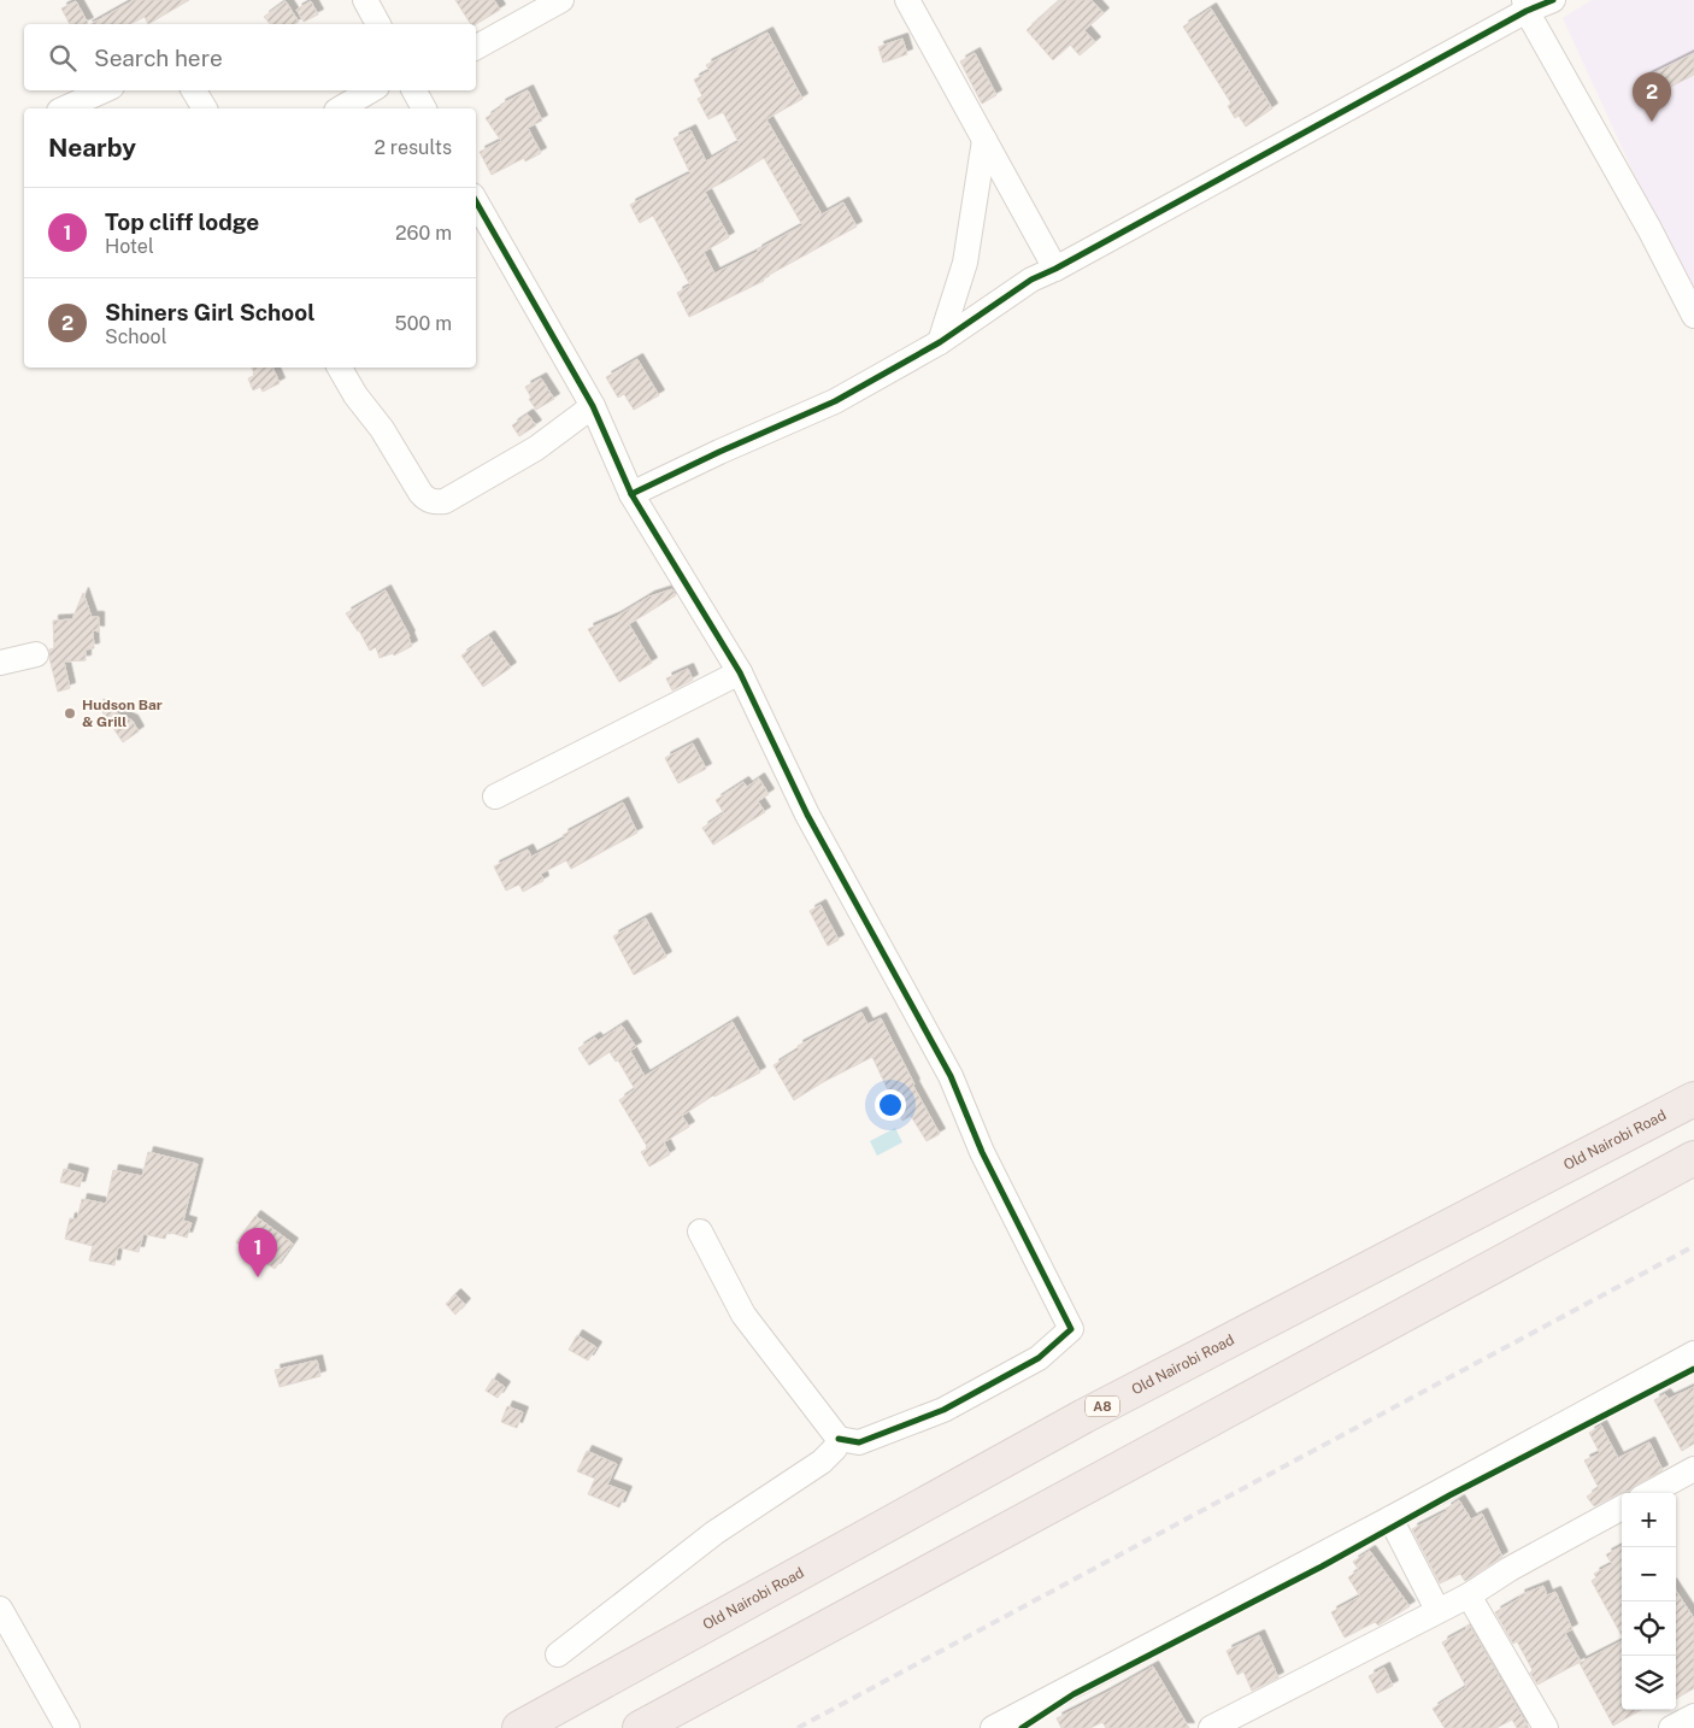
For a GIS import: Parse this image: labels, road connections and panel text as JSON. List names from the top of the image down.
{
  "streets": {
    "highway": ["Old Nairobi Road", "A8"]
  },
  "places": ["Hudson Bar & Grill"],
  "page": {
    "search": "Search here",
    "pins": ["2", "1"],
    "heading": ["Nearby", "2 results"],
    "list": [
      {
        "mark": "1",
        "name": "Top cliff lodge",
        "note": "Hotel",
        "value": "260 m"
      },
      {
        "mark": "2",
        "name": "Shiners Girl School",
        "note": "School",
        "value": "500 m"
      }
    ],
    "map_buttons": ["+", "−"]
  }
}
